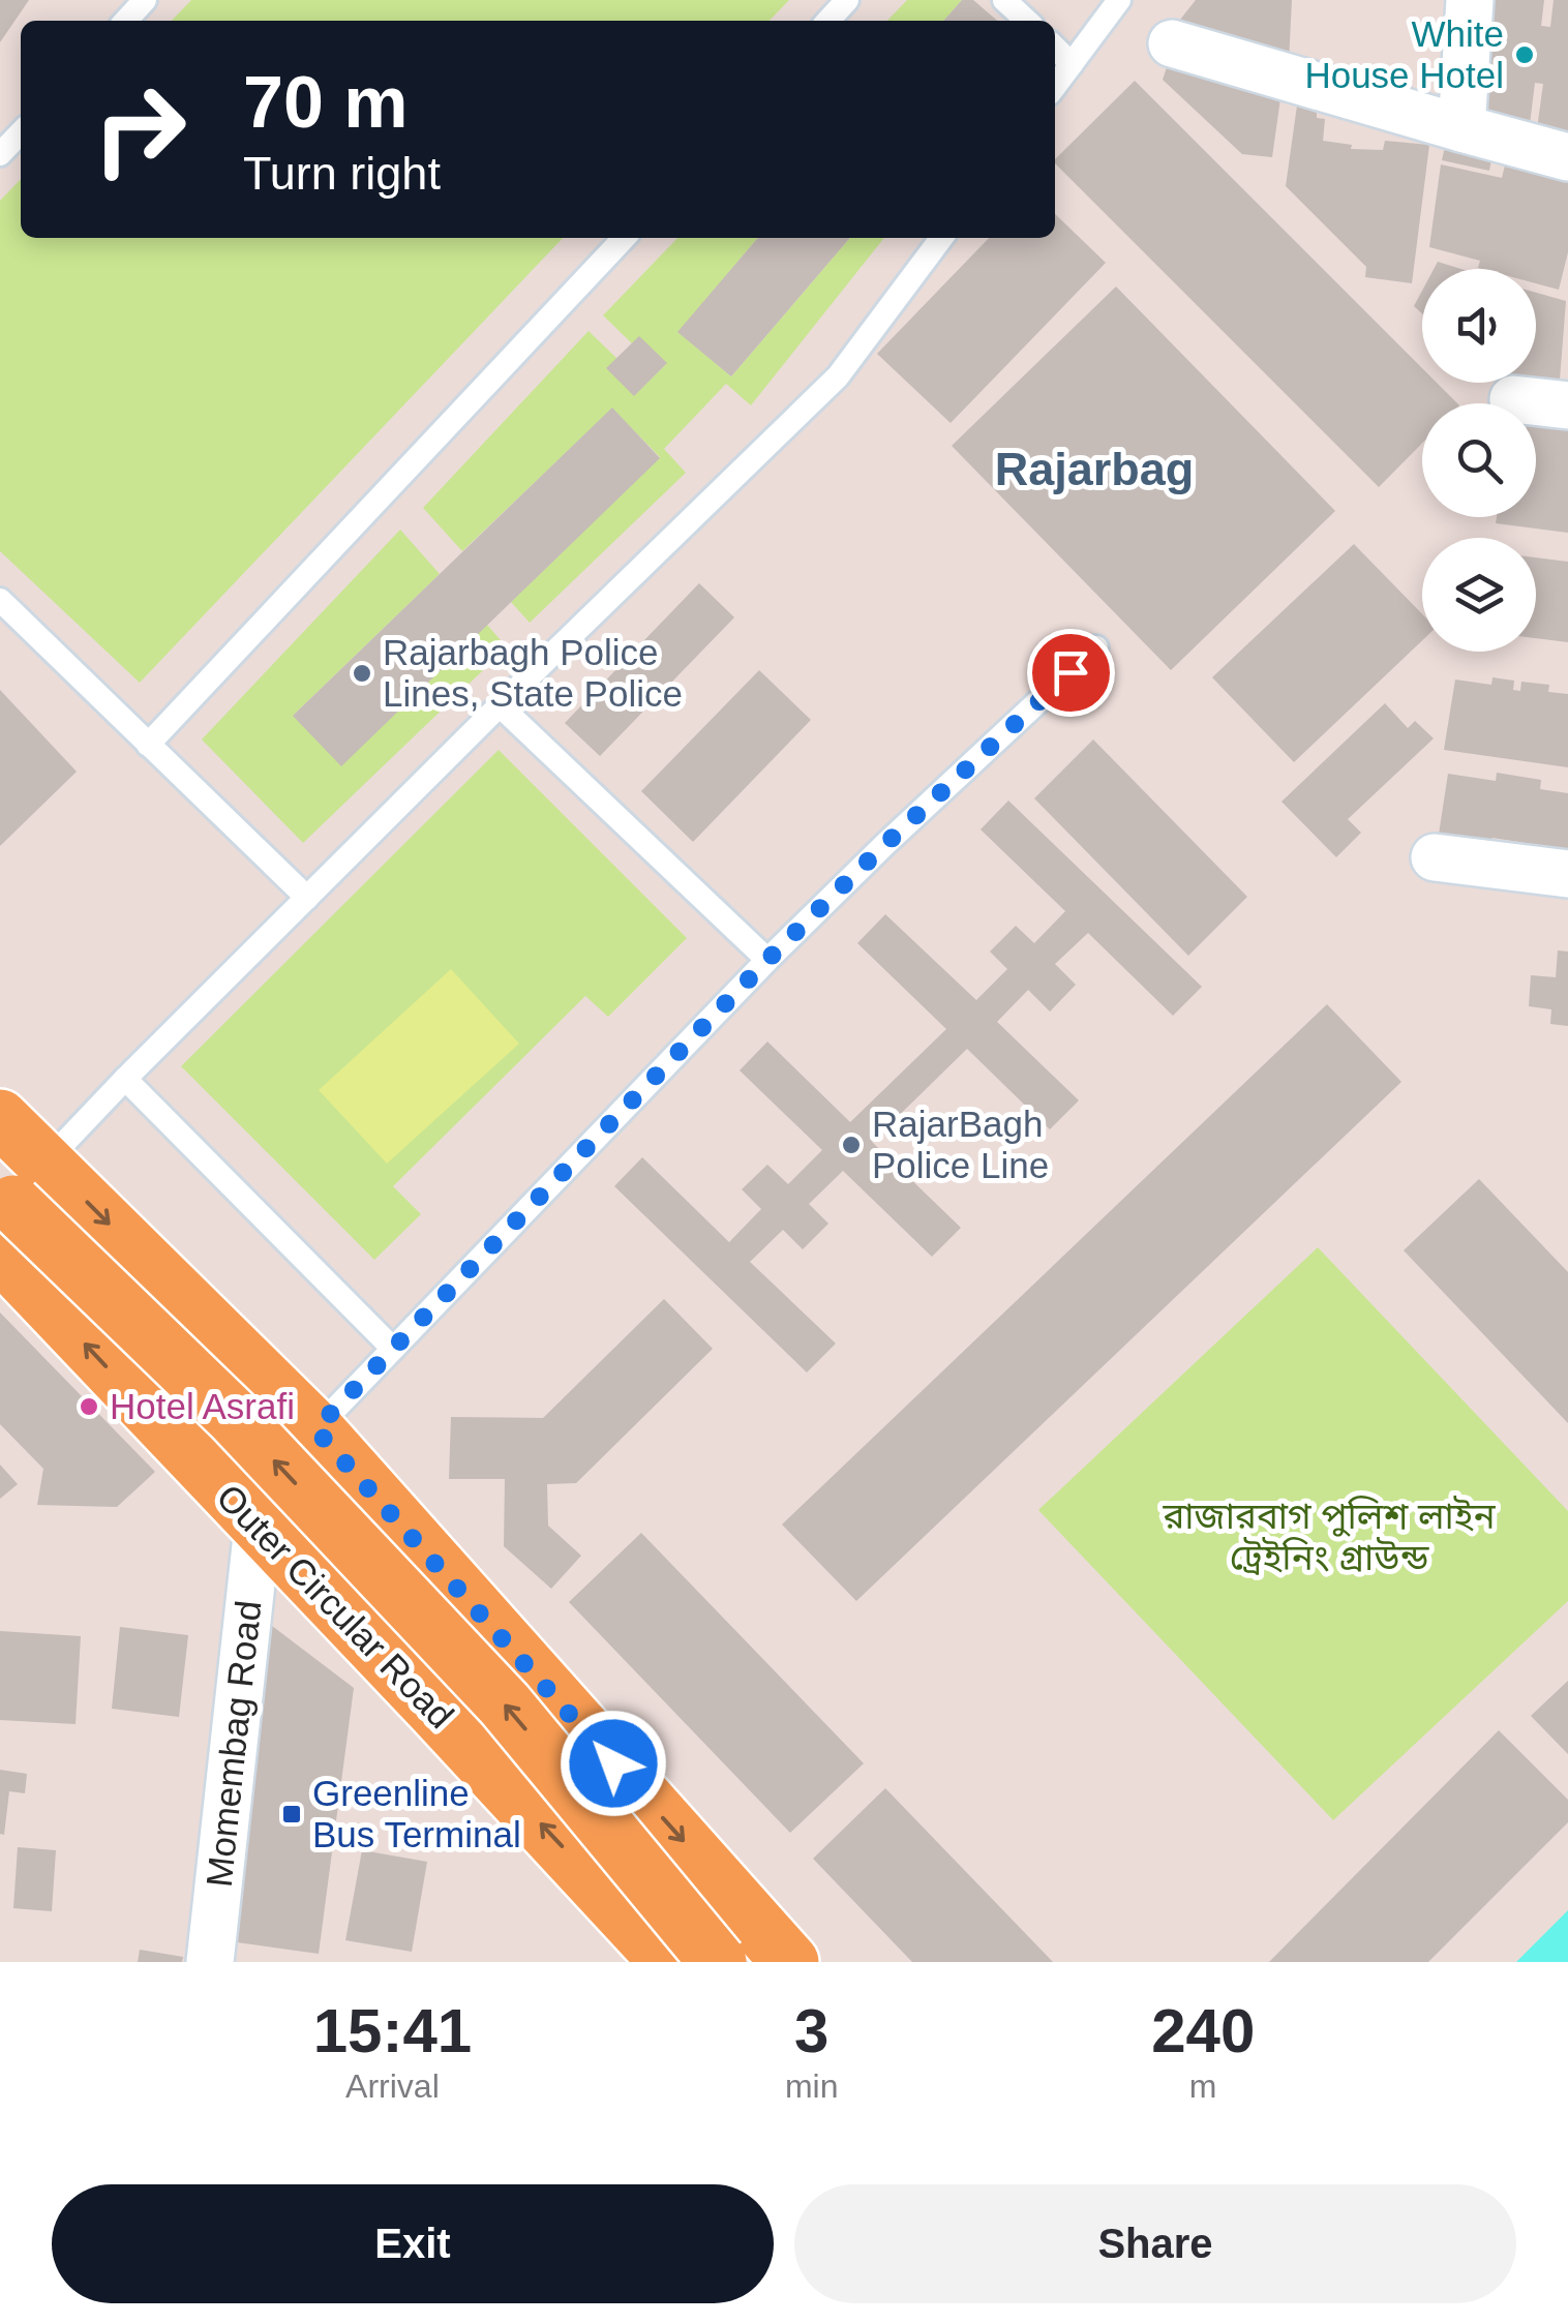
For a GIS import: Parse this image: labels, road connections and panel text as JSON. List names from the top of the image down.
{
  "streets": {
    "main road": ["Outer Circular Road"],
    "street": ["Momembag Road"]
  },
  "crossings": [
    ["Outer Circular Road", "Momembag Road"]
  ],
  "districts": ["Rajarbag"],
  "parks": ["রাজারবাগ পুলিশ লাইন ট্রেইনিং গ্রাউন্ড"],
  "places": {
    "other": [
      "White House Hotel",
      "Rajarbagh Police Lines, State Police",
      "RajarBagh Police Line",
      "Hotel Asrafi"
    ],
    "transit": ["Greenline Bus Terminal"]
  },
  "page": {
    "turn": ["70 m", "Turn right"],
    "eta": [
      "15:41",
      "Arrival",
      "3",
      "min",
      "240",
      "m"
    ],
    "buttons": ["Exit", "Share"]
  }
}
